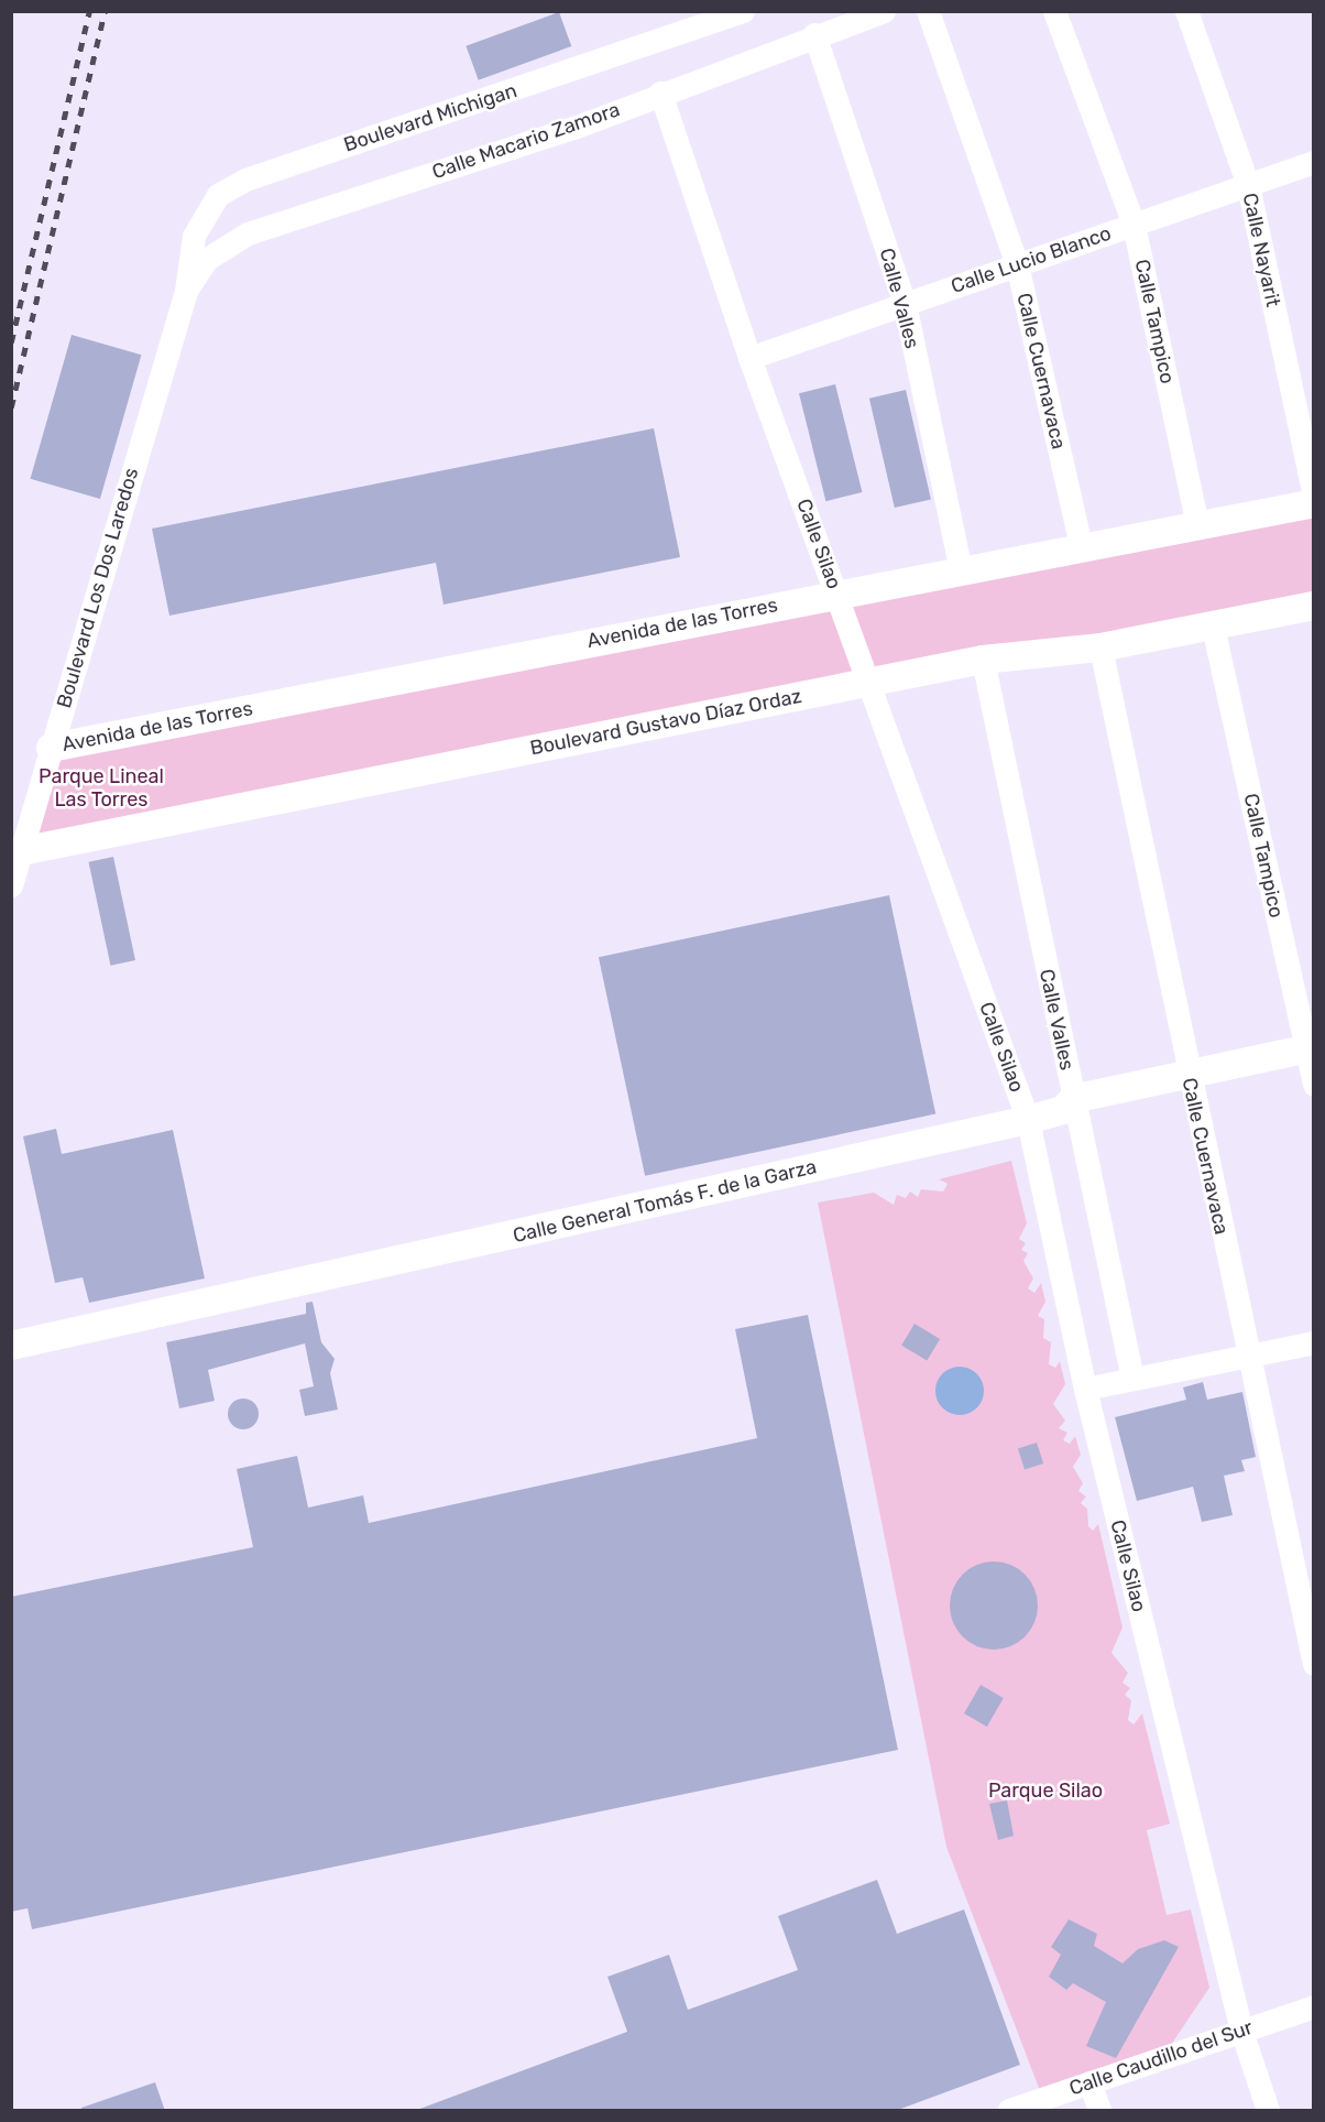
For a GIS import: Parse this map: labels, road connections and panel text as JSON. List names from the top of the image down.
{
  "streets": {
    "street": [
      "Boulevard Michigan",
      "Calle Macario Zamora",
      "Calle Nayarit",
      "Calle Lucio Blanco",
      "Calle Valles",
      "Calle Tampico",
      "Calle Cuernavaca",
      "Calle Silao",
      "Boulevard Los Dos Laredos",
      "Avenida de las Torres",
      "Boulevard Gustavo Díaz Ordaz",
      "Calle General Tomás F. de la Garza",
      "Calle Caudillo del Sur"
    ]
  },
  "crossings": [
    ["Boulevard Michigan", "Calle Macario Zamora"],
    ["Boulevard Michigan", "Boulevard Los Dos Laredos"],
    ["Calle Macario Zamora", "Calle Valles"],
    ["Calle Macario Zamora", "Calle Silao"],
    ["Calle Macario Zamora", "Boulevard Los Dos Laredos"],
    ["Calle Nayarit", "Calle Lucio Blanco"],
    ["Calle Lucio Blanco", "Calle Valles"],
    ["Calle Lucio Blanco", "Calle Tampico"],
    ["Calle Lucio Blanco", "Calle Cuernavaca"],
    ["Calle Lucio Blanco", "Calle Silao"],
    ["Calle Valles", "Avenida de las Torres"],
    ["Calle Valles", "Boulevard Gustavo Díaz Ordaz"],
    ["Calle Valles", "Calle General Tomás F. de la Garza"],
    ["Calle Tampico", "Avenida de las Torres"],
    ["Calle Tampico", "Boulevard Gustavo Díaz Ordaz"],
    ["Calle Tampico", "Calle General Tomás F. de la Garza"],
    ["Calle Cuernavaca", "Avenida de las Torres"],
    ["Calle Cuernavaca", "Boulevard Gustavo Díaz Ordaz"],
    ["Calle Cuernavaca", "Calle General Tomás F. de la Garza"],
    ["Calle Silao", "Avenida de las Torres"],
    ["Calle Silao", "Boulevard Gustavo Díaz Ordaz"],
    ["Calle Silao", "Calle General Tomás F. de la Garza"],
    ["Calle Silao", "Calle Caudillo del Sur"],
    ["Boulevard Los Dos Laredos", "Avenida de las Torres"],
    ["Boulevard Los Dos Laredos", "Boulevard Gustavo Díaz Ordaz"]
  ],
  "parks": ["Parque Lineal Las Torres", "Parque Silao"]
}
